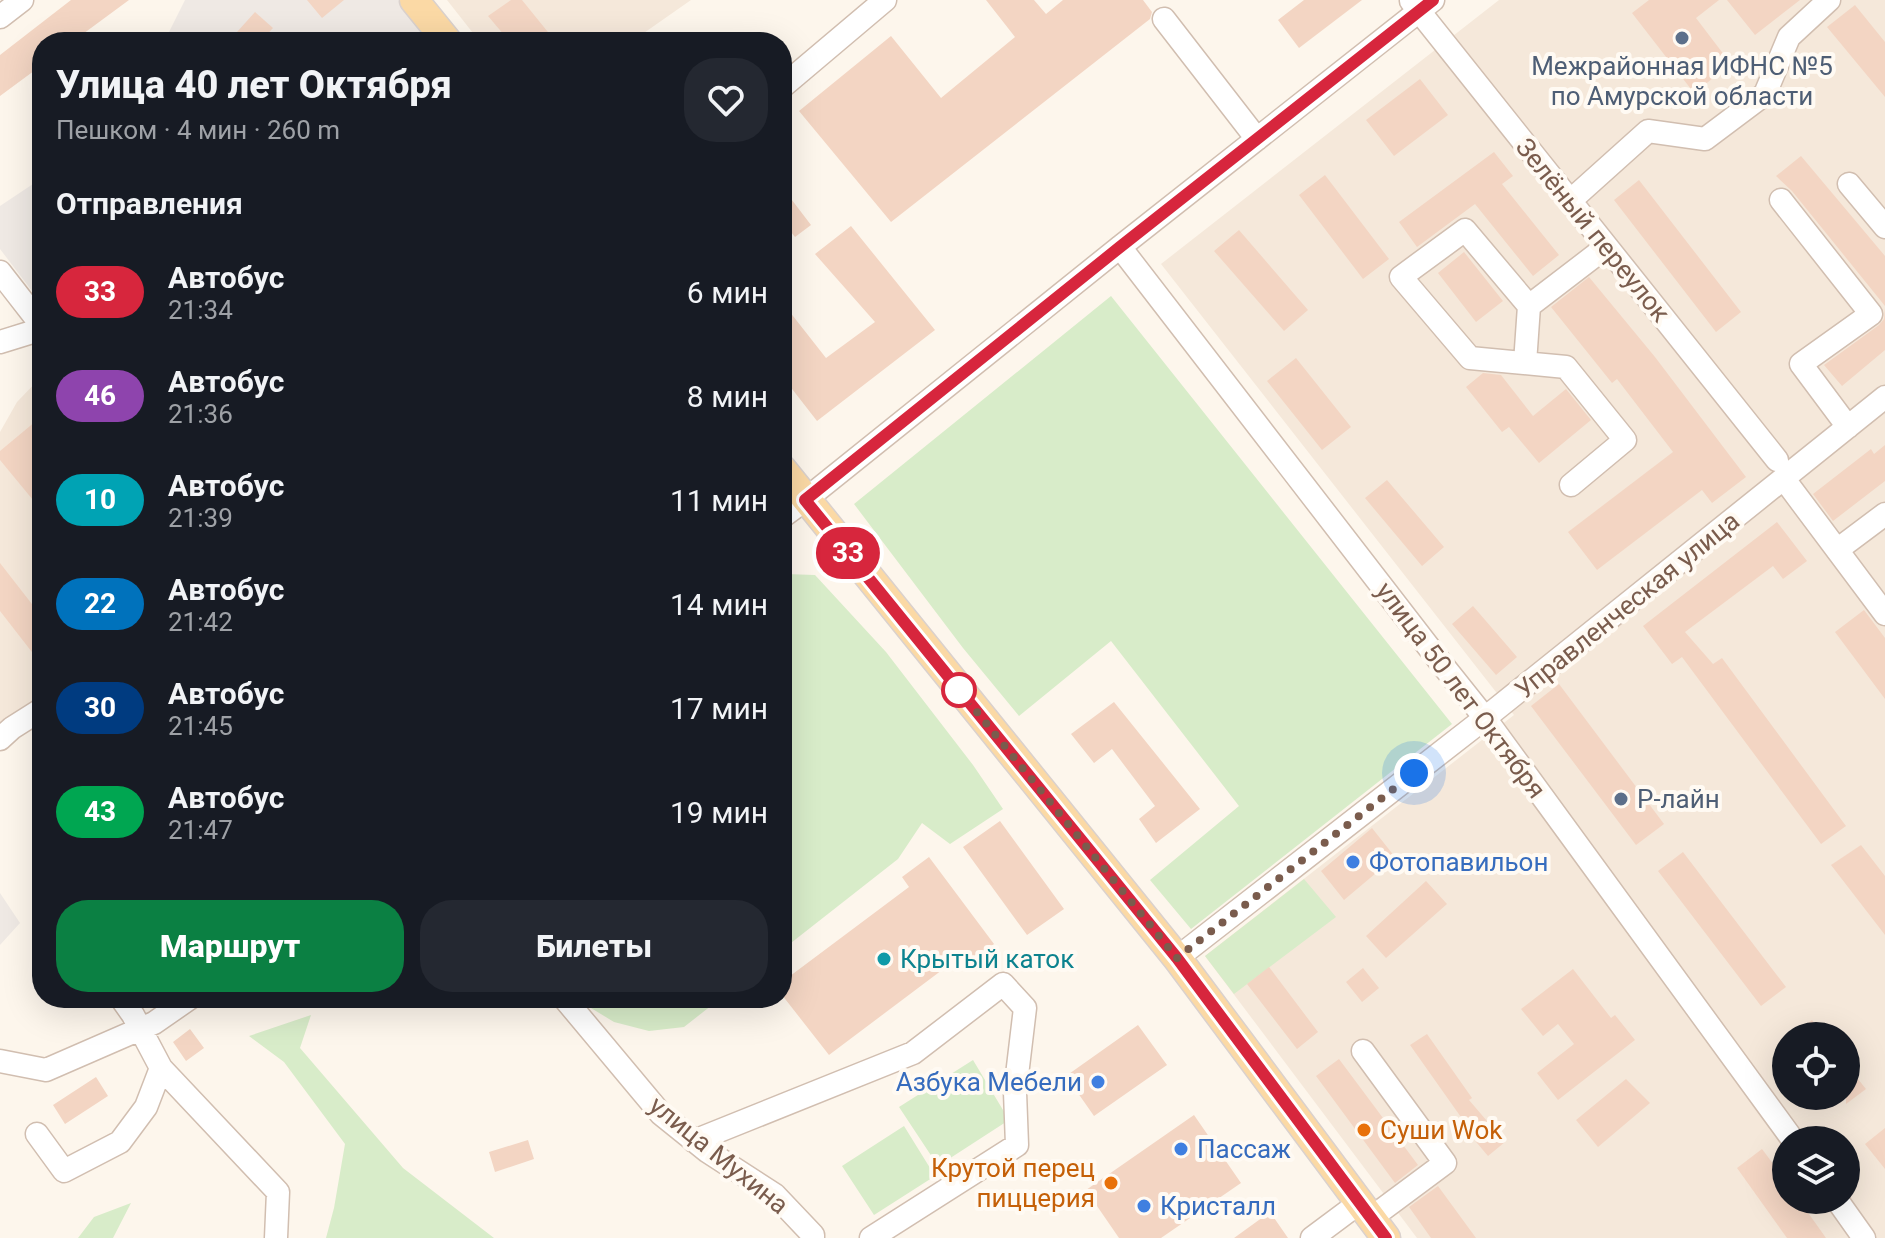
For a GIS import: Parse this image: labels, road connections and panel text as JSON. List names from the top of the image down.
{
  "streets": {
    "street": [
      "Зелёный переулок",
      "Управленческая улица",
      "улица 50 лет Октября",
      "улица Мухина"
    ]
  },
  "crossings": [
    ["Зелёный переулок", "Управленческая улица"],
    ["Управленческая улица", "улица 50 лет Октября"]
  ],
  "places": [
    "Межрайонная ИФНС №5 по Амурской области",
    "Р-лайн",
    "Фотопавильон",
    "Крытый каток",
    "Азбука Мебели",
    "Суши Wok",
    "Пассаж",
    "Крутой перец пиццерия",
    "Кристалл"
  ],
  "lines": ["bus line 33"],
  "page": {
    "on_map": "33",
    "heading": [
      ["Улица 40 лет Октября", "Пешком · 4 мин · 260 m"],
      "Отправления"
    ],
    "list": [
      {
        "mark": "33",
        "name": "Автобус",
        "note": "21:34",
        "value": "6 мин"
      },
      {
        "mark": "46",
        "name": "Автобус",
        "note": "21:36",
        "value": "8 мин"
      },
      {
        "mark": "10",
        "name": "Автобус",
        "note": "21:39",
        "value": "11 мин"
      },
      {
        "mark": "22",
        "name": "Автобус",
        "note": "21:42",
        "value": "14 мин"
      },
      {
        "mark": "30",
        "name": "Автобус",
        "note": "21:45",
        "value": "17 мин"
      },
      {
        "mark": "43",
        "name": "Автобус",
        "note": "21:47",
        "value": "19 мин"
      }
    ],
    "buttons": ["Маршрут", "Билеты"]
  }
}
